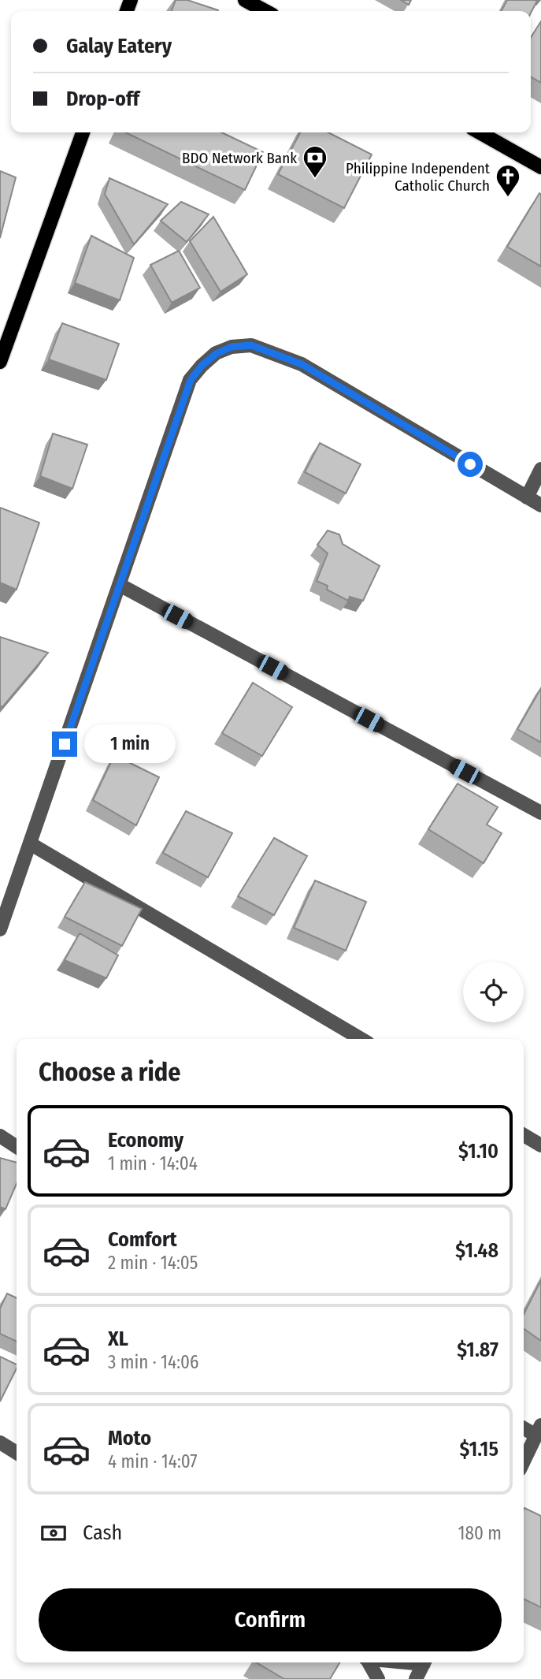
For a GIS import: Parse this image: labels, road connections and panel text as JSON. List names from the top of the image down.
{
  "places": {
    "bank": ["BDO Network Bank"],
    "church": ["Philippine Independent Catholic Church"]
  },
  "page": {
    "banner": ["Galay Eatery", "Drop-off"],
    "bubble": "1 min",
    "heading": "Choose a ride",
    "list": [
      {
        "name": "Economy",
        "note": "1 min · 14:04",
        "value": "$1.10"
      },
      {
        "name": "Comfort",
        "note": "2 min · 14:05",
        "value": "$1.48"
      },
      {
        "name": "XL",
        "note": "3 min · 14:06",
        "value": "$1.87"
      },
      {
        "name": "Moto",
        "note": "4 min · 14:07",
        "value": "$1.15"
      }
    ],
    "pay": ["Cash", "180 m"],
    "buttons": "Confirm"
  }
}
